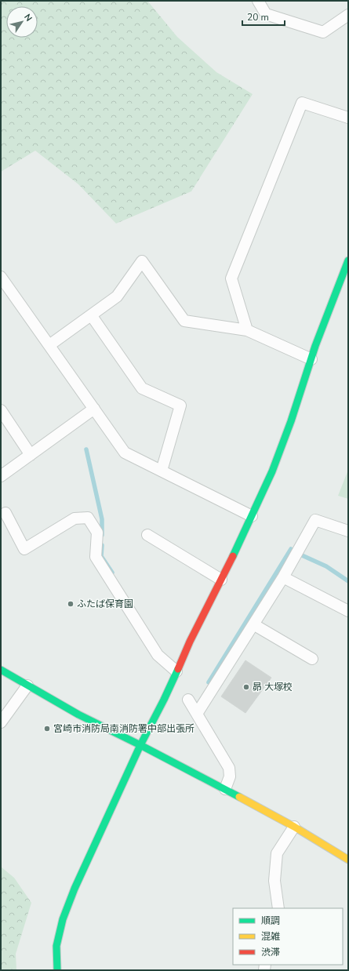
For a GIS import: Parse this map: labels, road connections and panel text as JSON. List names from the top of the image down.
{
  "places": ["ふたば保育園", "昴 大塚校", "宮崎市消防局南消防署中部出張所"],
  "legend": ["順調", "混雑", "渋滞"],
  "scale_bar": "20 m",
  "north": "top right"
}
